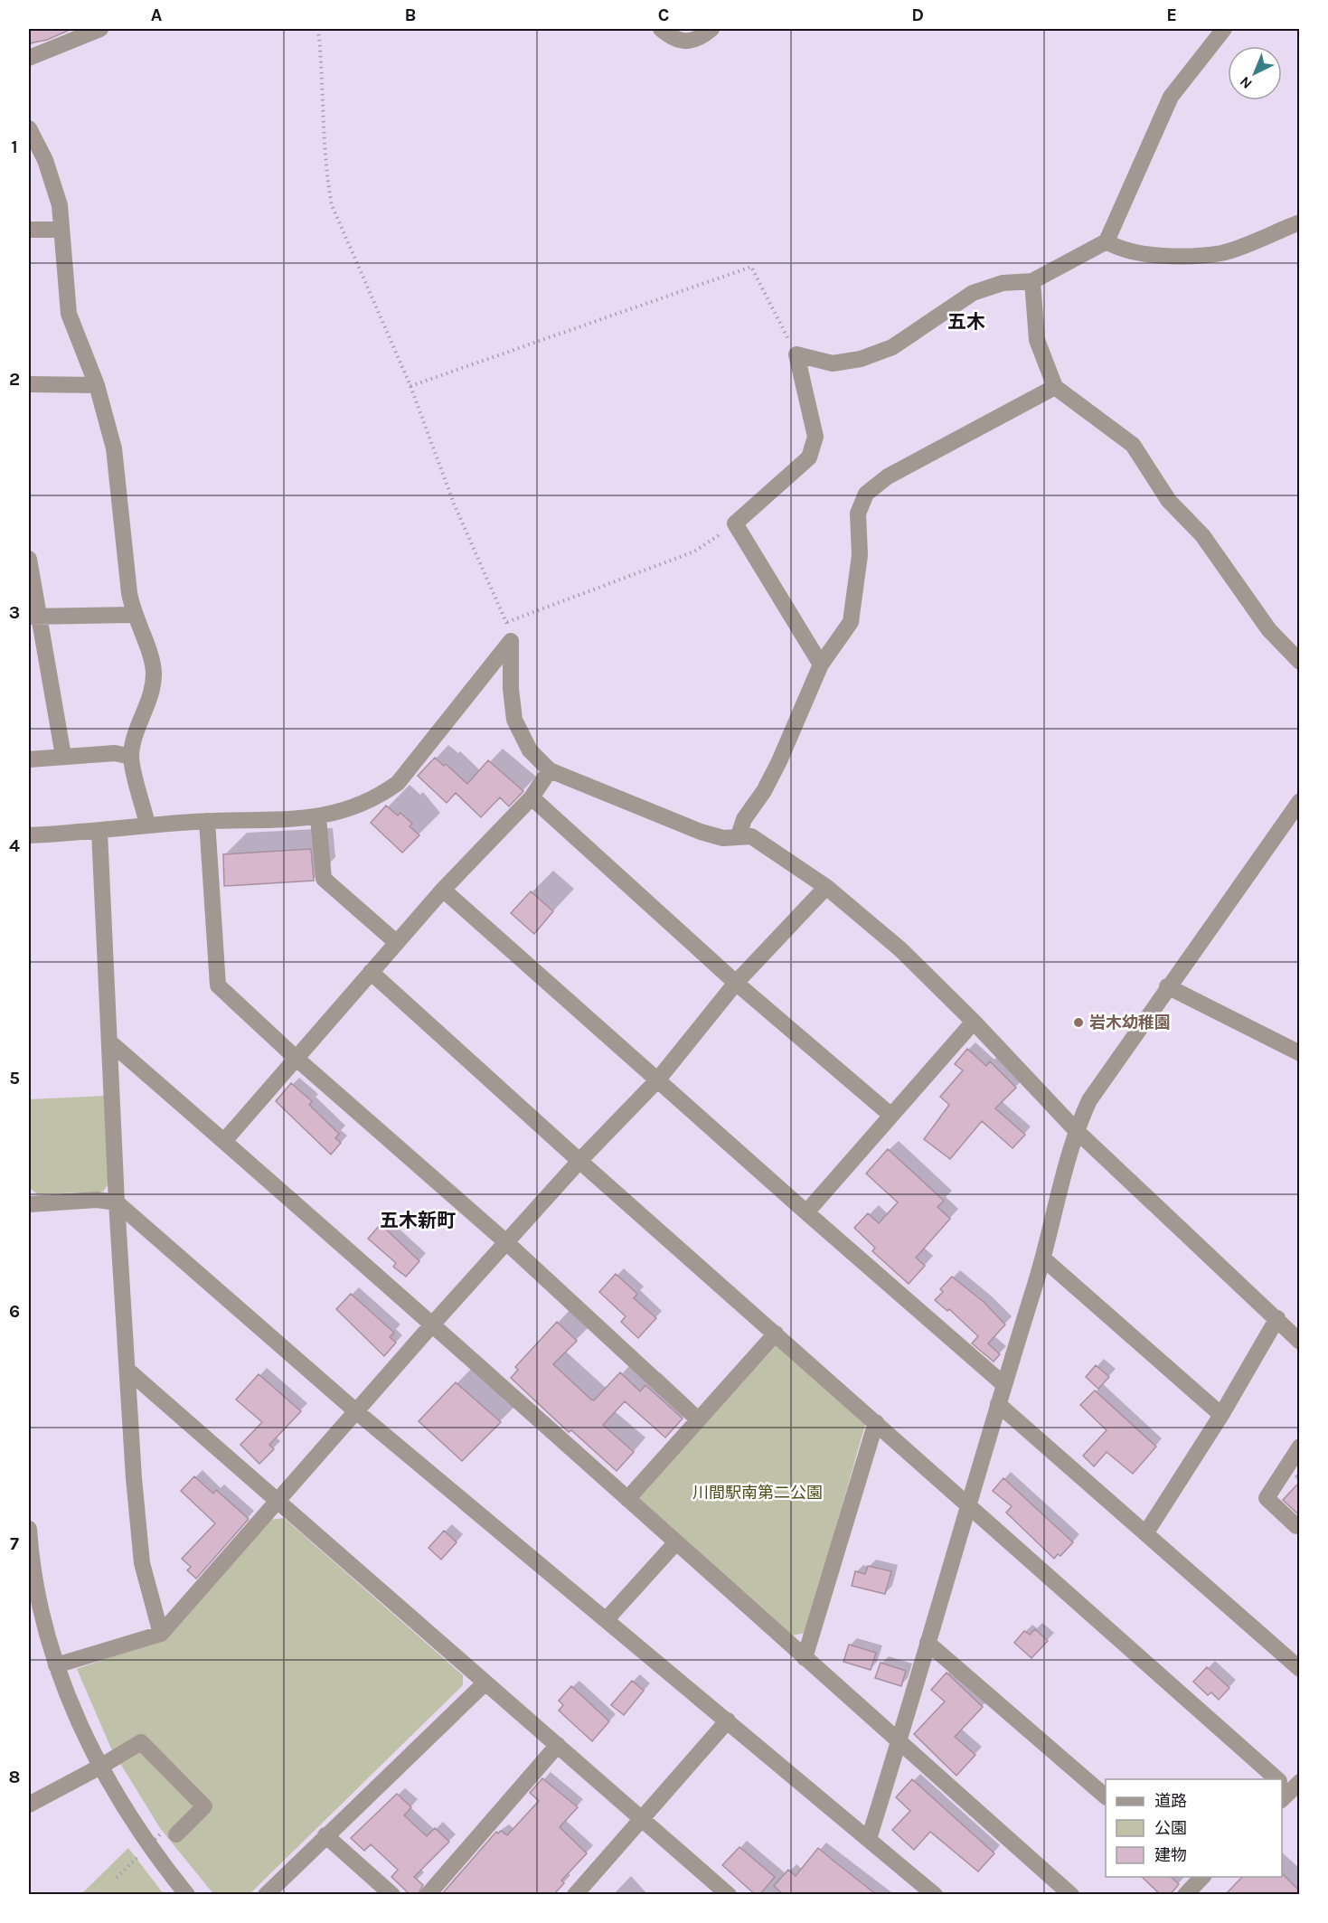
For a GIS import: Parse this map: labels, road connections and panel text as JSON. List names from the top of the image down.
{
  "districts": ["五木", "五木新町"],
  "parks": ["川間駅南第二公園"],
  "places": ["岩木幼稚園"],
  "legend": ["道路", "公園", "建物"],
  "north": "bottom left",
  "grid": {
    "columns": [
      "A",
      "B",
      "C",
      "D",
      "E"
    ],
    "rows": [
      "1",
      "2",
      "3",
      "4",
      "5",
      "6",
      "7",
      "8"
    ]
  }
}
